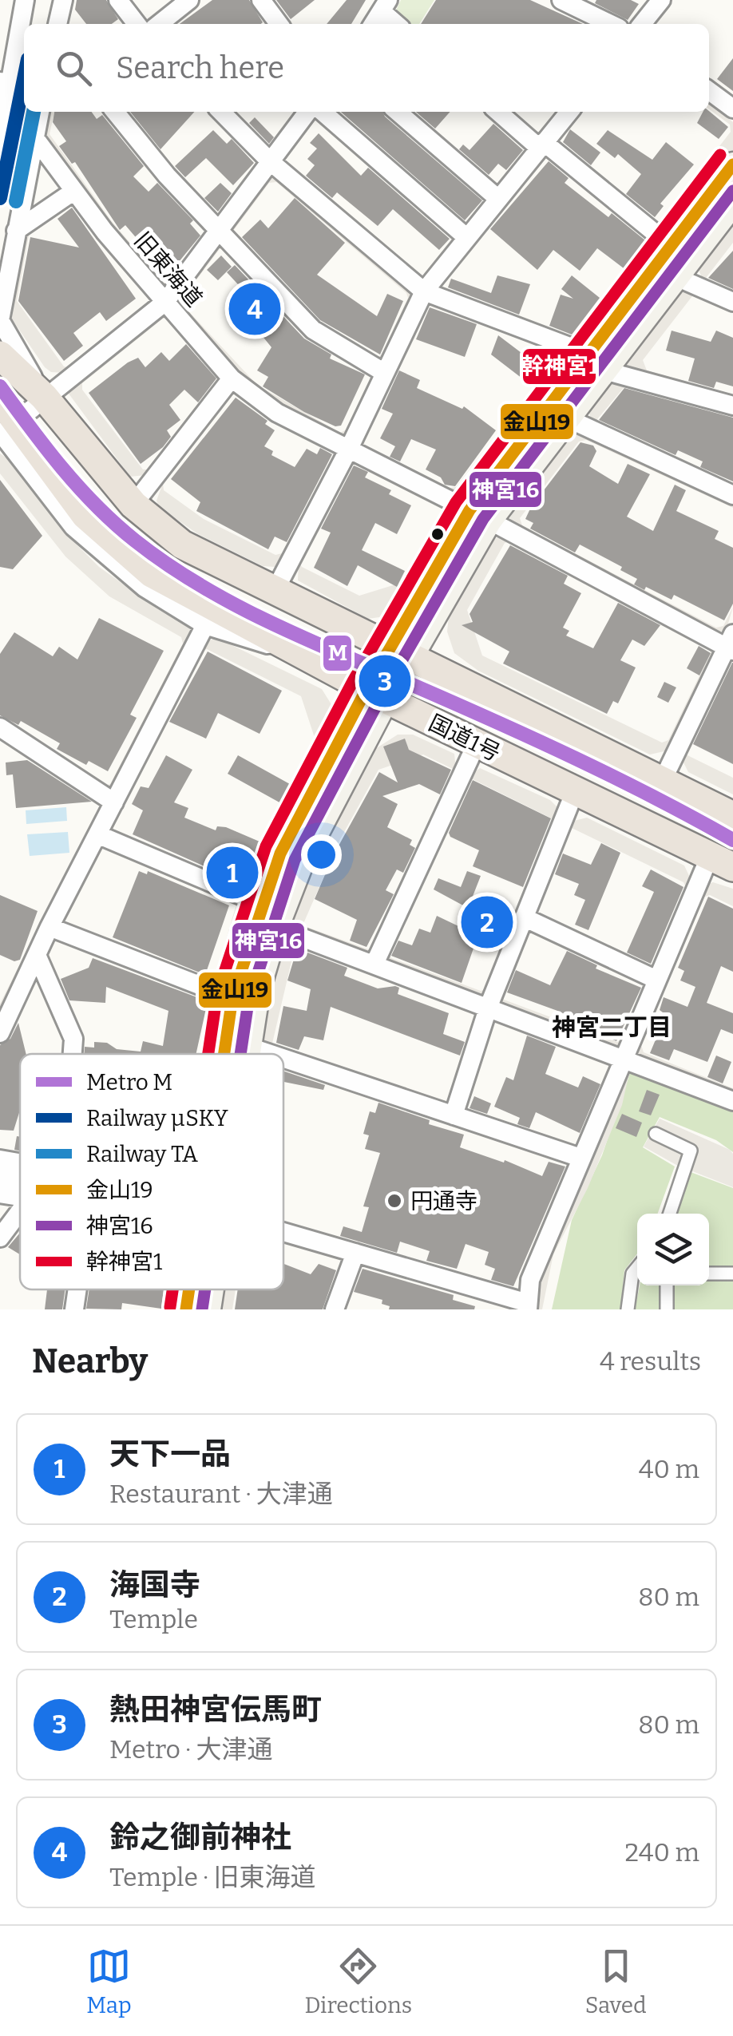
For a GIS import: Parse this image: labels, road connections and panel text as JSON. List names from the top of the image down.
{
  "streets": {
    "highway": ["国道1号"],
    "street": ["旧東海道"]
  },
  "districts": ["神宮二丁目"],
  "places": ["円通寺"],
  "lines": [
    "rail line μSKY",
    "rail line TA",
    "transit line 幹神宮1",
    "transit line 金山19",
    "transit line 神宮16",
    "metro line M"
  ],
  "legend": [
    "Metro M",
    "Railway μSKY",
    "Railway TA",
    "金山19",
    "神宮16",
    "幹神宮1"
  ],
  "page": {
    "search": "Search here",
    "pins": [
      "4",
      "3",
      "1",
      "2"
    ],
    "heading": ["Nearby", "4 results"],
    "list": [
      {
        "mark": "1",
        "name": "天下一品",
        "note": "Restaurant · 大津通",
        "value": "40 m"
      },
      {
        "mark": "2",
        "name": "海国寺",
        "note": "Temple",
        "value": "80 m"
      },
      {
        "mark": "3",
        "name": "熱田神宮伝馬町",
        "note": "Metro · 大津通",
        "value": "80 m"
      },
      {
        "mark": "4",
        "name": "鈴之御前神社",
        "note": "Temple · 旧東海道",
        "value": "240 m"
      }
    ],
    "nav": ["Map", "Directions", "Saved"]
  }
}
